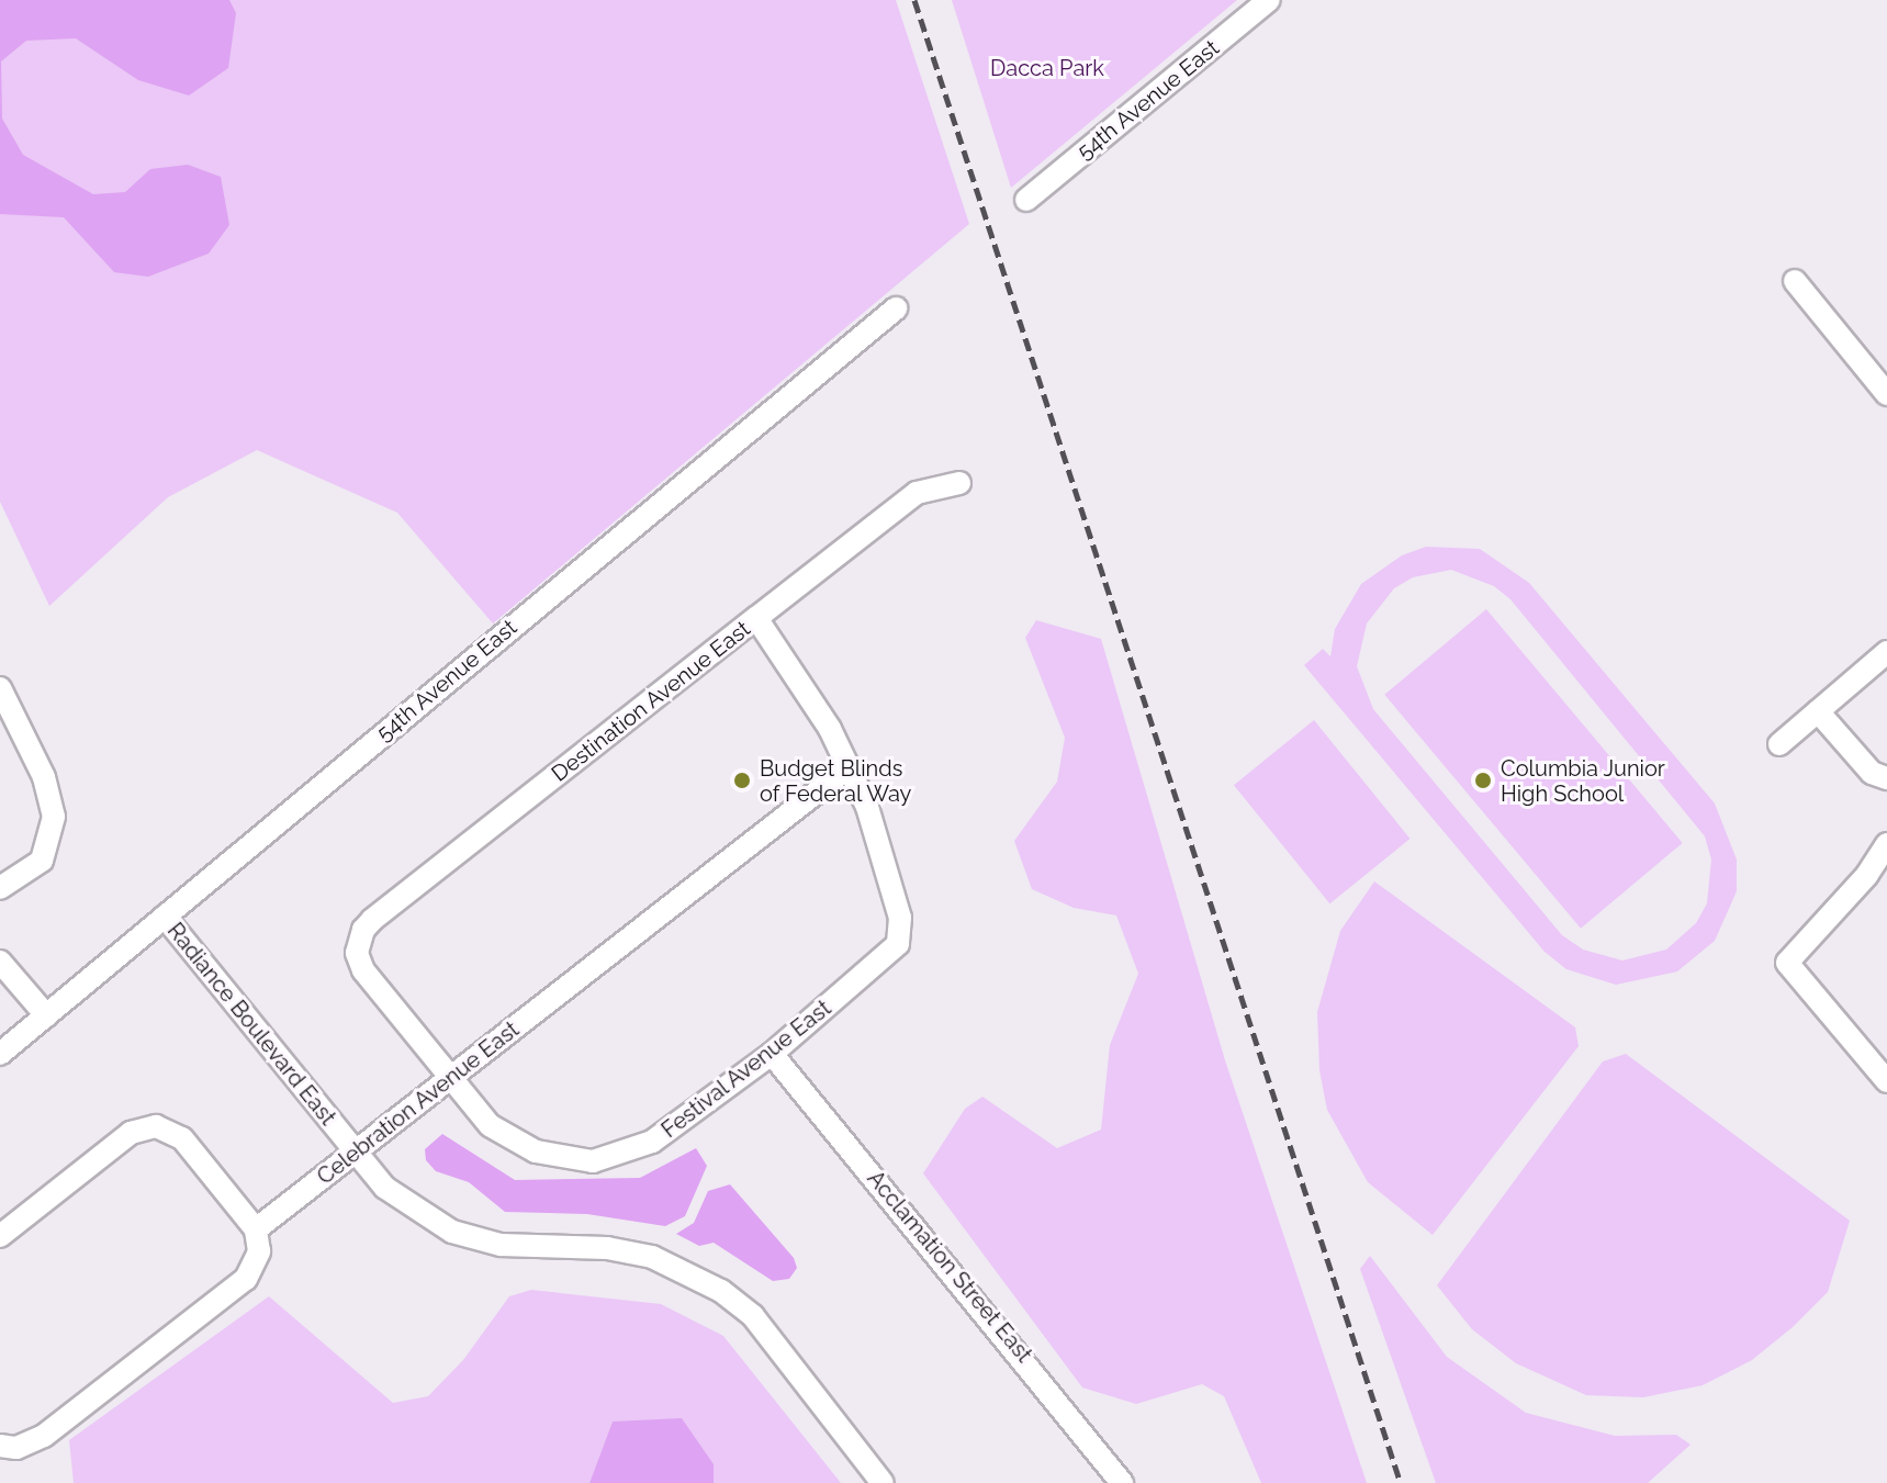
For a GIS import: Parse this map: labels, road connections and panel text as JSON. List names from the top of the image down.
{
  "streets": {
    "street": [
      "54th Avenue East",
      "Destination Avenue East",
      "Radiance Boulevard East",
      "Festival Avenue East",
      "Celebration Avenue East",
      "Acclamation Street East"
    ]
  },
  "crossings": [
    ["54th Avenue East", "Radiance Boulevard East"],
    ["Destination Avenue East", "Festival Avenue East"],
    ["Radiance Boulevard East", "Celebration Avenue East"],
    ["Festival Avenue East", "Celebration Avenue East"],
    ["Festival Avenue East", "Acclamation Street East"]
  ],
  "parks": ["Dacca Park"],
  "places": ["Budget Blinds of Federal Way", "Columbia Junior High School"]
}
